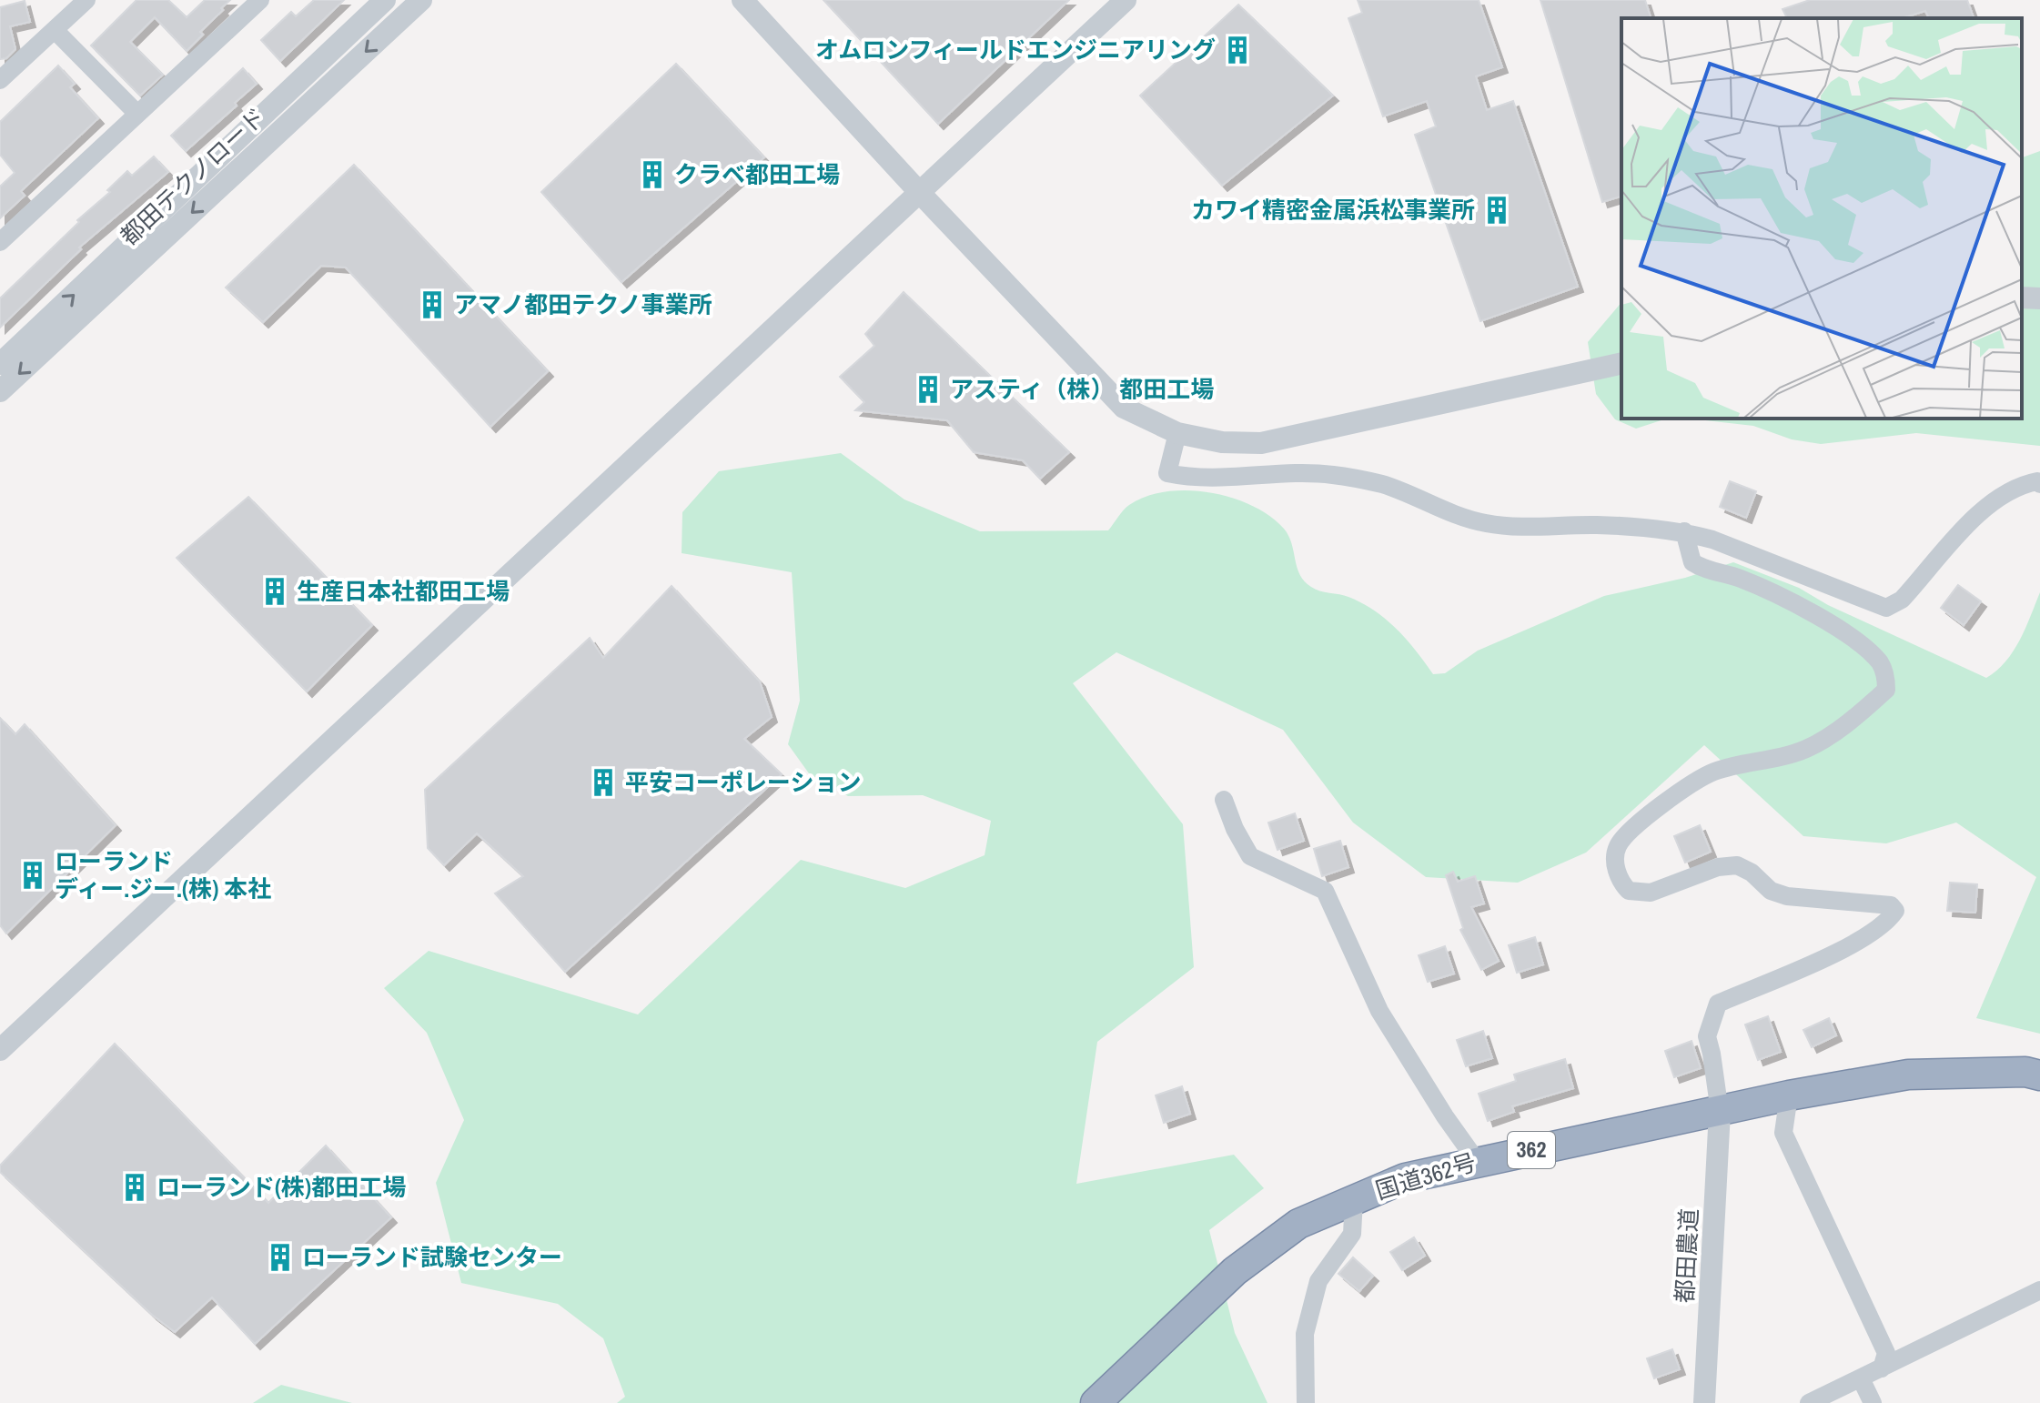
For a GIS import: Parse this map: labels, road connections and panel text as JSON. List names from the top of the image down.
{
  "streets": {
    "highway": ["362", "国道362号"],
    "street": ["都田テクノロード", "都田農道"]
  },
  "crossings": [
    ["国道362号", "都田農道"]
  ],
  "places": {
    "building": [
      "オムロンフィールドエンジニアリング",
      "クラベ都田工場",
      "カワイ精密金属浜松事業所",
      "アマノ都田テクノ事業所",
      "アスティ（株） 都田工場",
      "生産日本社都田工場",
      "平安コーポレーション",
      "ローランド ディー.ジー.(株) 本社",
      "ローランド(株)都田工場",
      "ローランド試験センター"
    ]
  }
}
